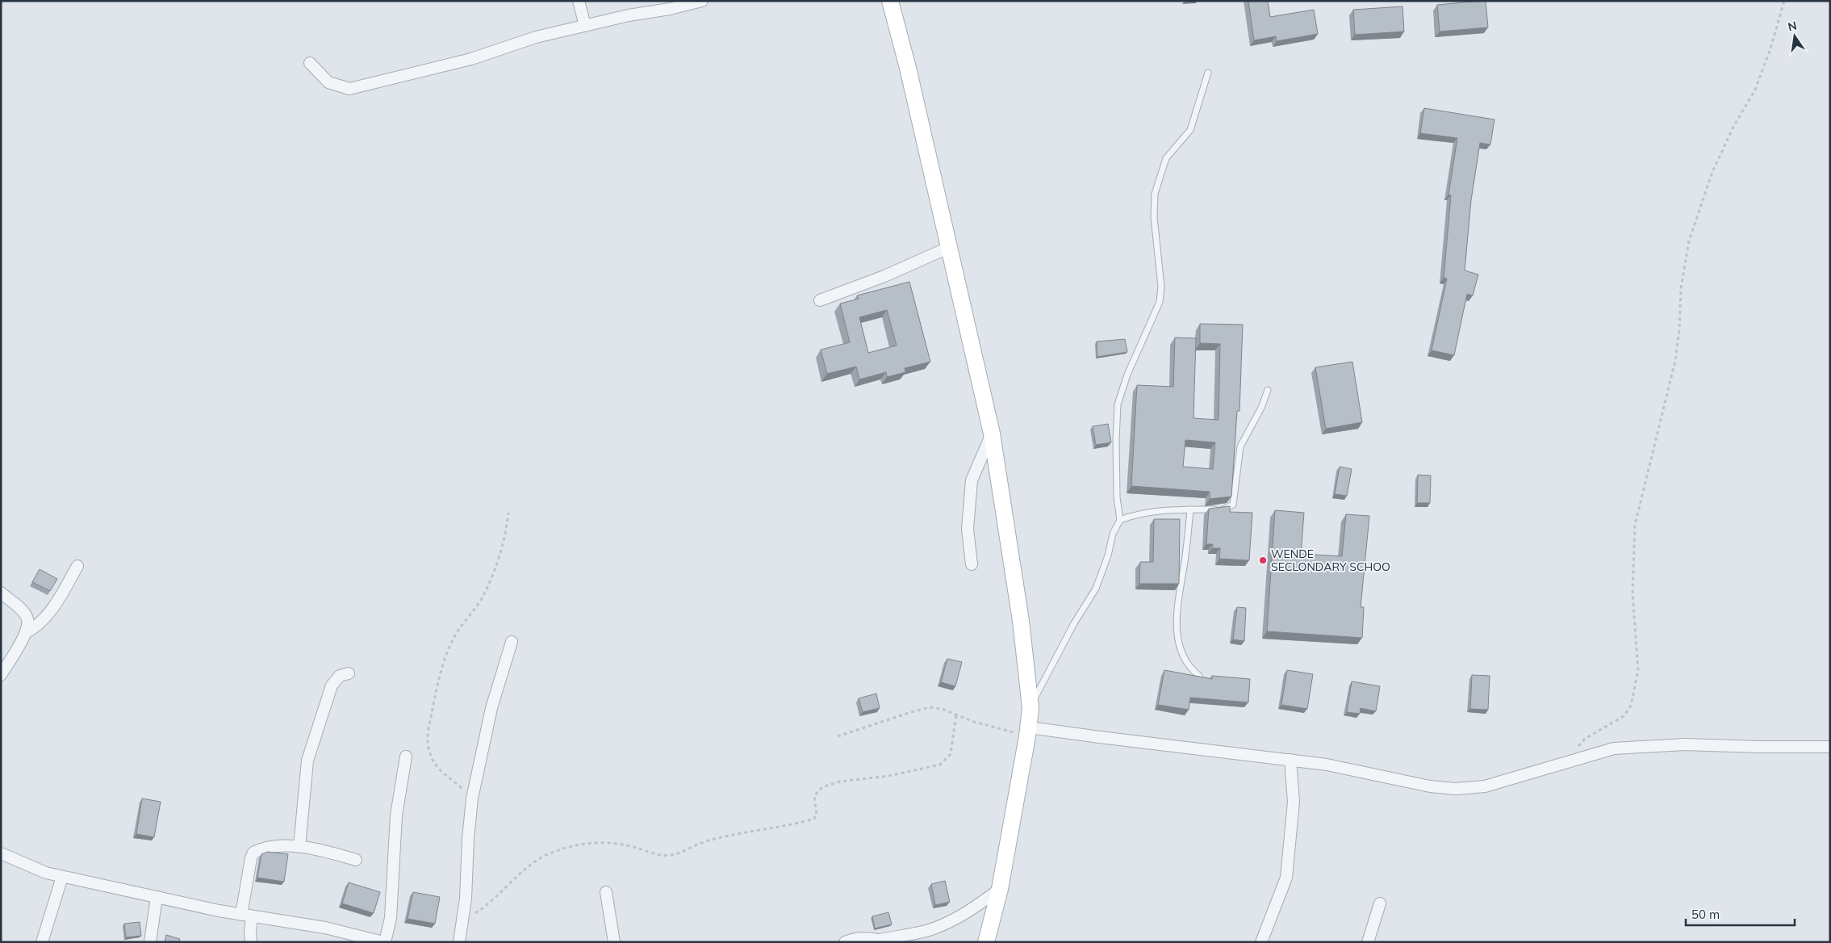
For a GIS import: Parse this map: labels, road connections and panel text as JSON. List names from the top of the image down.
{
  "places": ["WENDE SECLONDARY SCHOO"],
  "scale_bar": "50 m",
  "north": "top"
}
